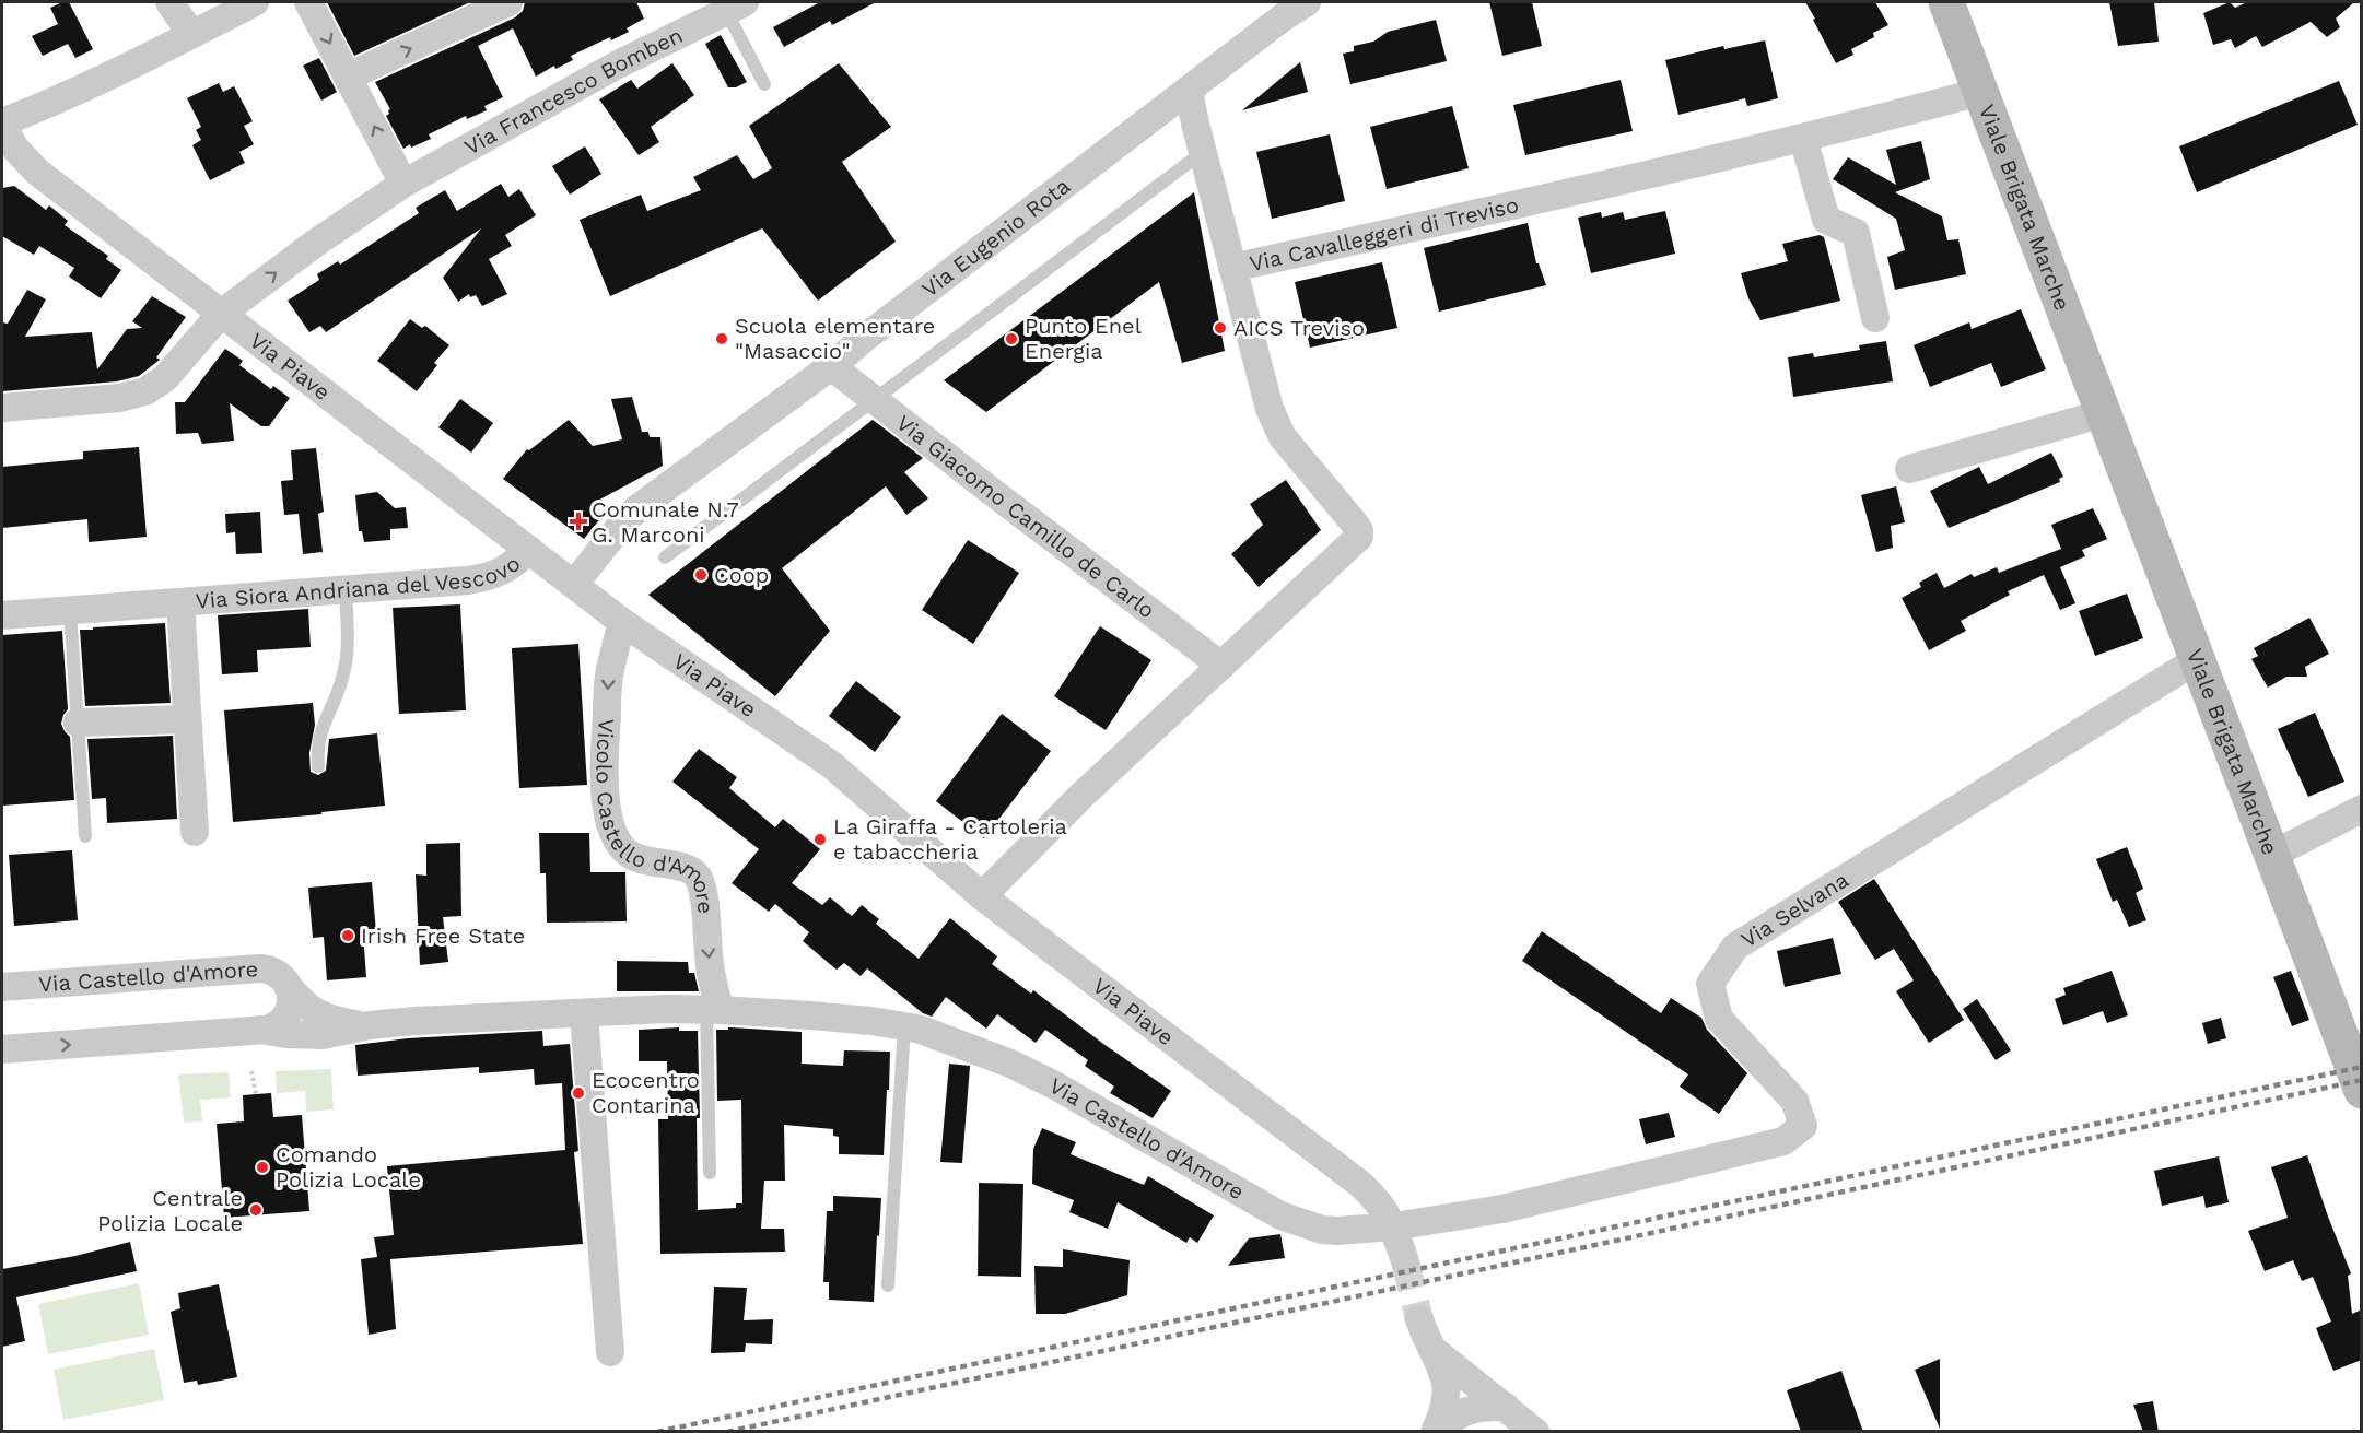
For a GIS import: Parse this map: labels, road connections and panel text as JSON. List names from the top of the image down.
{
  "streets": {
    "street": [
      "Via Francesco Bomben",
      "Viale Brigata Marche",
      "Via Cavalleggeri di Treviso",
      "Via Eugenio Rota",
      "Via Piave",
      "Via Giacomo Camillo de Carlo",
      "Via Siora Andriana del Vescovo",
      "Vicolo Castello d'Amore",
      "Via Selvana",
      "Via Castello d'Amore"
    ]
  },
  "crossings": [
    ["Via Francesco Bomben", "Via Piave"],
    ["Viale Brigata Marche", "Via Cavalleggeri di Treviso"],
    ["Viale Brigata Marche", "Via Selvana"],
    ["Via Cavalleggeri di Treviso", "Via Piave"],
    ["Via Cavalleggeri di Treviso", "Via Giacomo Camillo de Carlo"],
    ["Via Eugenio Rota", "Via Piave"],
    ["Via Eugenio Rota", "Via Giacomo Camillo de Carlo"],
    ["Via Piave", "Via Siora Andriana del Vescovo"],
    ["Via Piave", "Vicolo Castello d'Amore"],
    ["Via Piave", "Via Selvana"],
    ["Via Piave", "Via Castello d'Amore"],
    ["Vicolo Castello d'Amore", "Via Castello d'Amore"],
    ["Via Selvana", "Via Castello d'Amore"]
  ],
  "one_way": ["Vicolo Castello d'Amore"],
  "places": {
    "other": [
      "AICS Treviso",
      "Scuola elementare \"Masaccio\"",
      "Punto Enel Energia",
      "Coop",
      "La Giraffa - Cartoleria e tabaccheria",
      "Irish Free State",
      "Ecocentro Contarina",
      "Comando Polizia Locale",
      "Centrale Polizia Locale"
    ],
    "health": ["Comunale N.7 G. Marconi"]
  }
}
